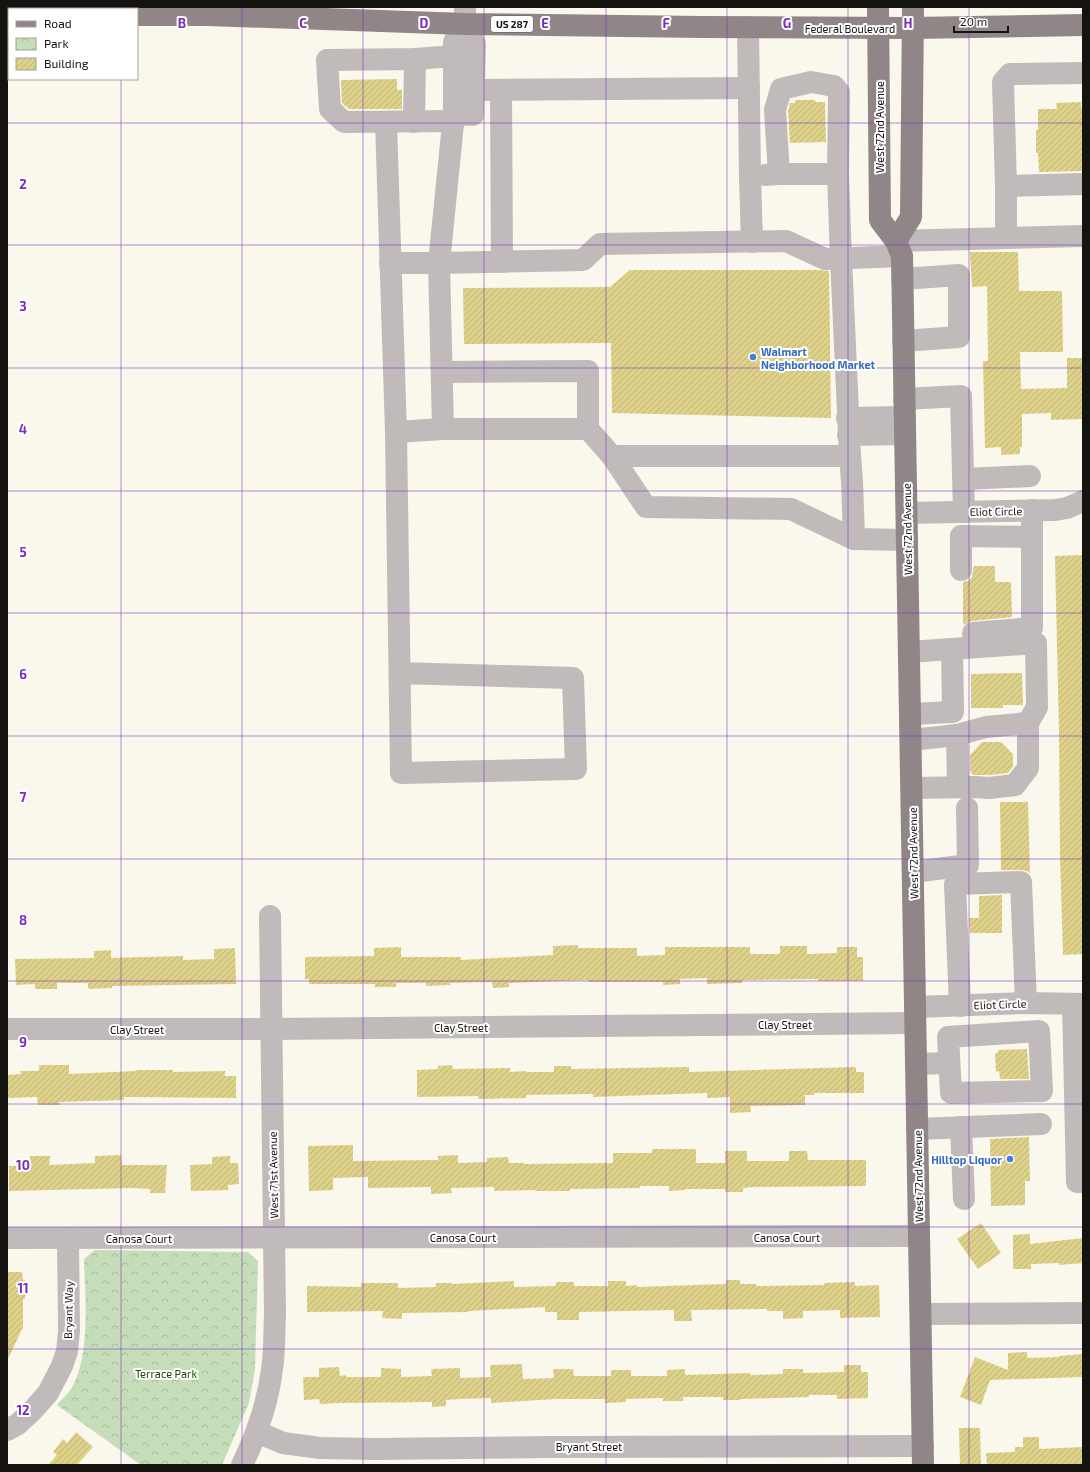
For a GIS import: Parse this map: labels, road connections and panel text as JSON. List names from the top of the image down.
{
  "streets": {
    "main road": ["US 287", "Federal Boulevard", "West 72nd Avenue"],
    "street": [
      "Eliot Circle",
      "Clay Street",
      "West 71st Avenue",
      "Canosa Court",
      "Bryant Way",
      "Bryant Street"
    ]
  },
  "crossings": [
    ["Federal Boulevard", "West 72nd Avenue"],
    ["West 72nd Avenue", "Eliot Circle"],
    ["West 72nd Avenue", "Clay Street"],
    ["West 72nd Avenue", "Canosa Court"],
    ["West 72nd Avenue", "Bryant Street"],
    ["Eliot Circle", "Clay Street"],
    ["Clay Street", "West 71st Avenue"],
    ["West 71st Avenue", "Canosa Court"],
    ["West 71st Avenue", "Bryant Street"],
    ["Canosa Court", "Bryant Way"]
  ],
  "parks": ["Terrace Park"],
  "places": ["Walmart Neighborhood Market", "Hilltop Liquor"],
  "legend": ["Road", "Park", "Building"],
  "scale_bar": "20 m",
  "grid": {
    "columns": [
      "B",
      "C",
      "D",
      "E",
      "F",
      "G",
      "H"
    ],
    "rows": [
      "2",
      "3",
      "4",
      "5",
      "6",
      "7",
      "8",
      "9",
      "10",
      "11",
      "12"
    ]
  }
}
